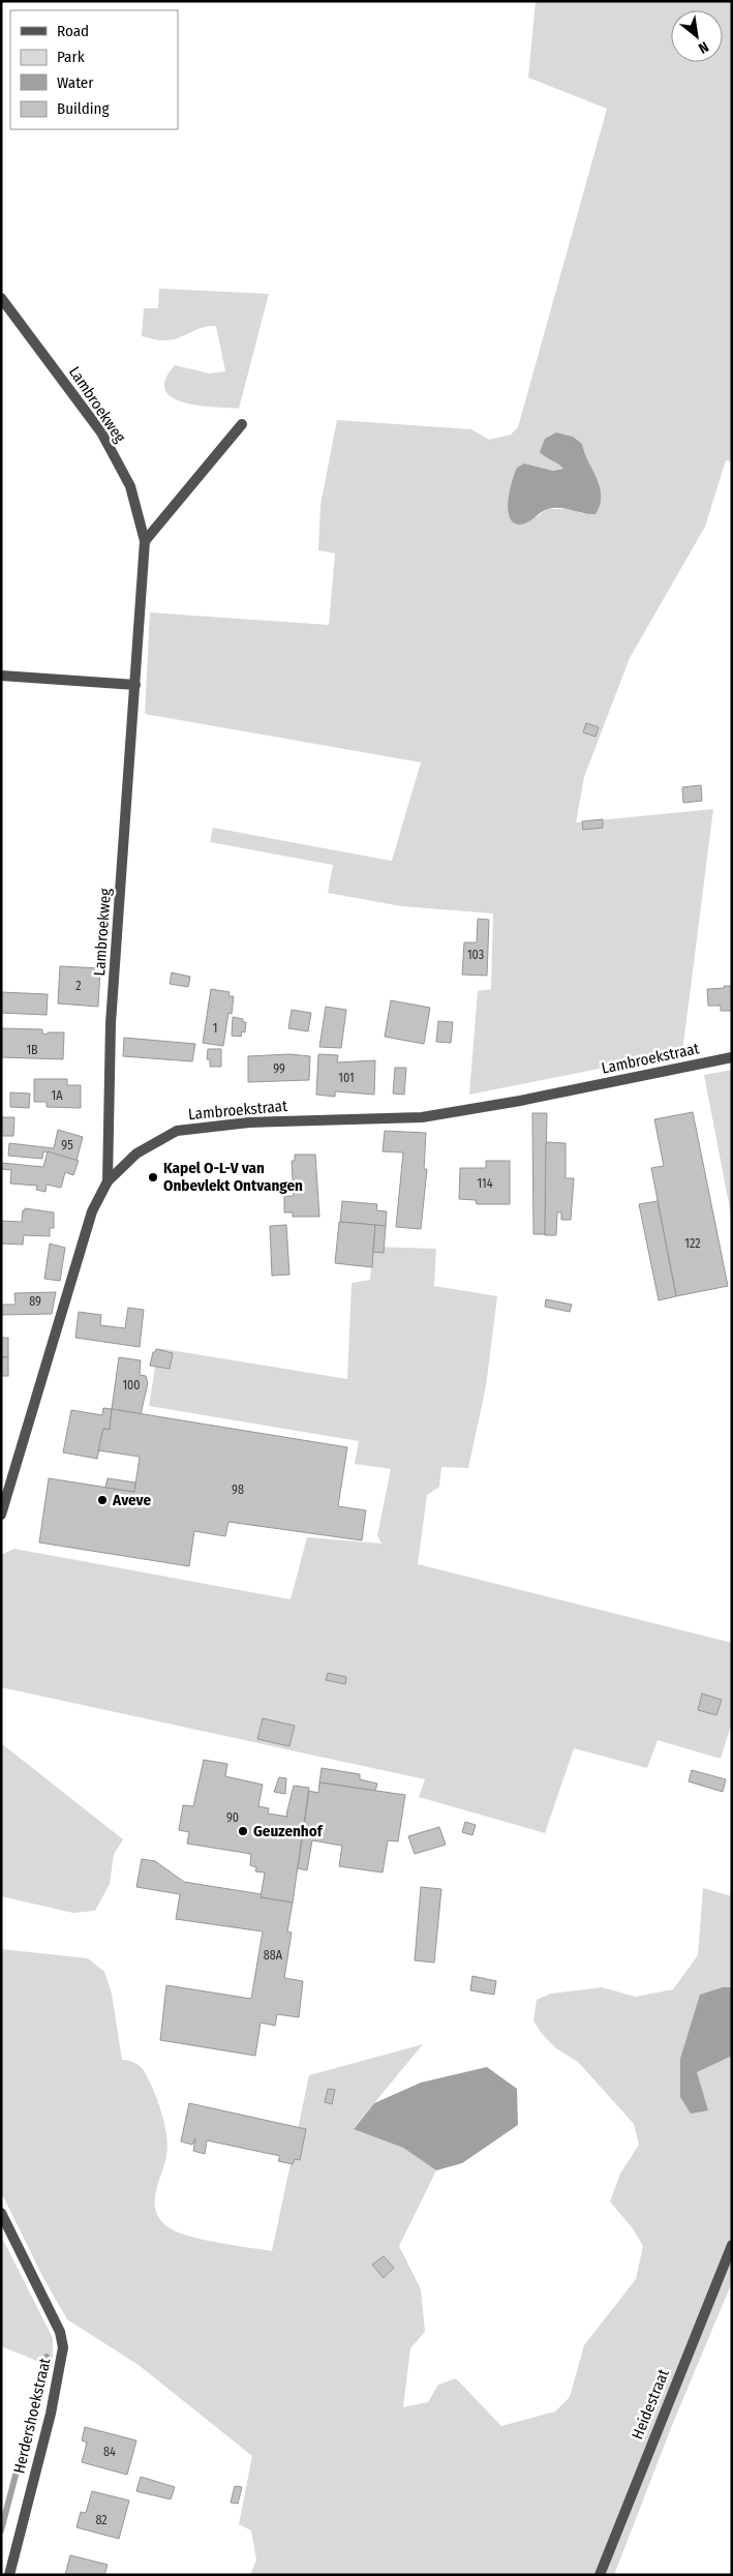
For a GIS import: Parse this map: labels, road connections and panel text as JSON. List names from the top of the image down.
{
  "streets": {
    "street": [
      "Lambroekweg",
      "Lambroekstraat",
      "Heidestraat",
      "Herdershoekstraat"
    ]
  },
  "crossings": [
    ["Lambroekweg", "Lambroekstraat"]
  ],
  "places": ["Kapel O-L-V van Onbevlekt Ontvangen", "Aveve", "Geuzenhof"],
  "house_numbers": [
    "103",
    "2",
    "1",
    "1B",
    "99",
    "101",
    "1A",
    "95",
    "114",
    "122",
    "89",
    "100",
    "98",
    "90",
    "88A",
    "84",
    "82"
  ],
  "legend": [
    "Road",
    "Park",
    "Water",
    "Building"
  ],
  "north": "bottom right"
}
